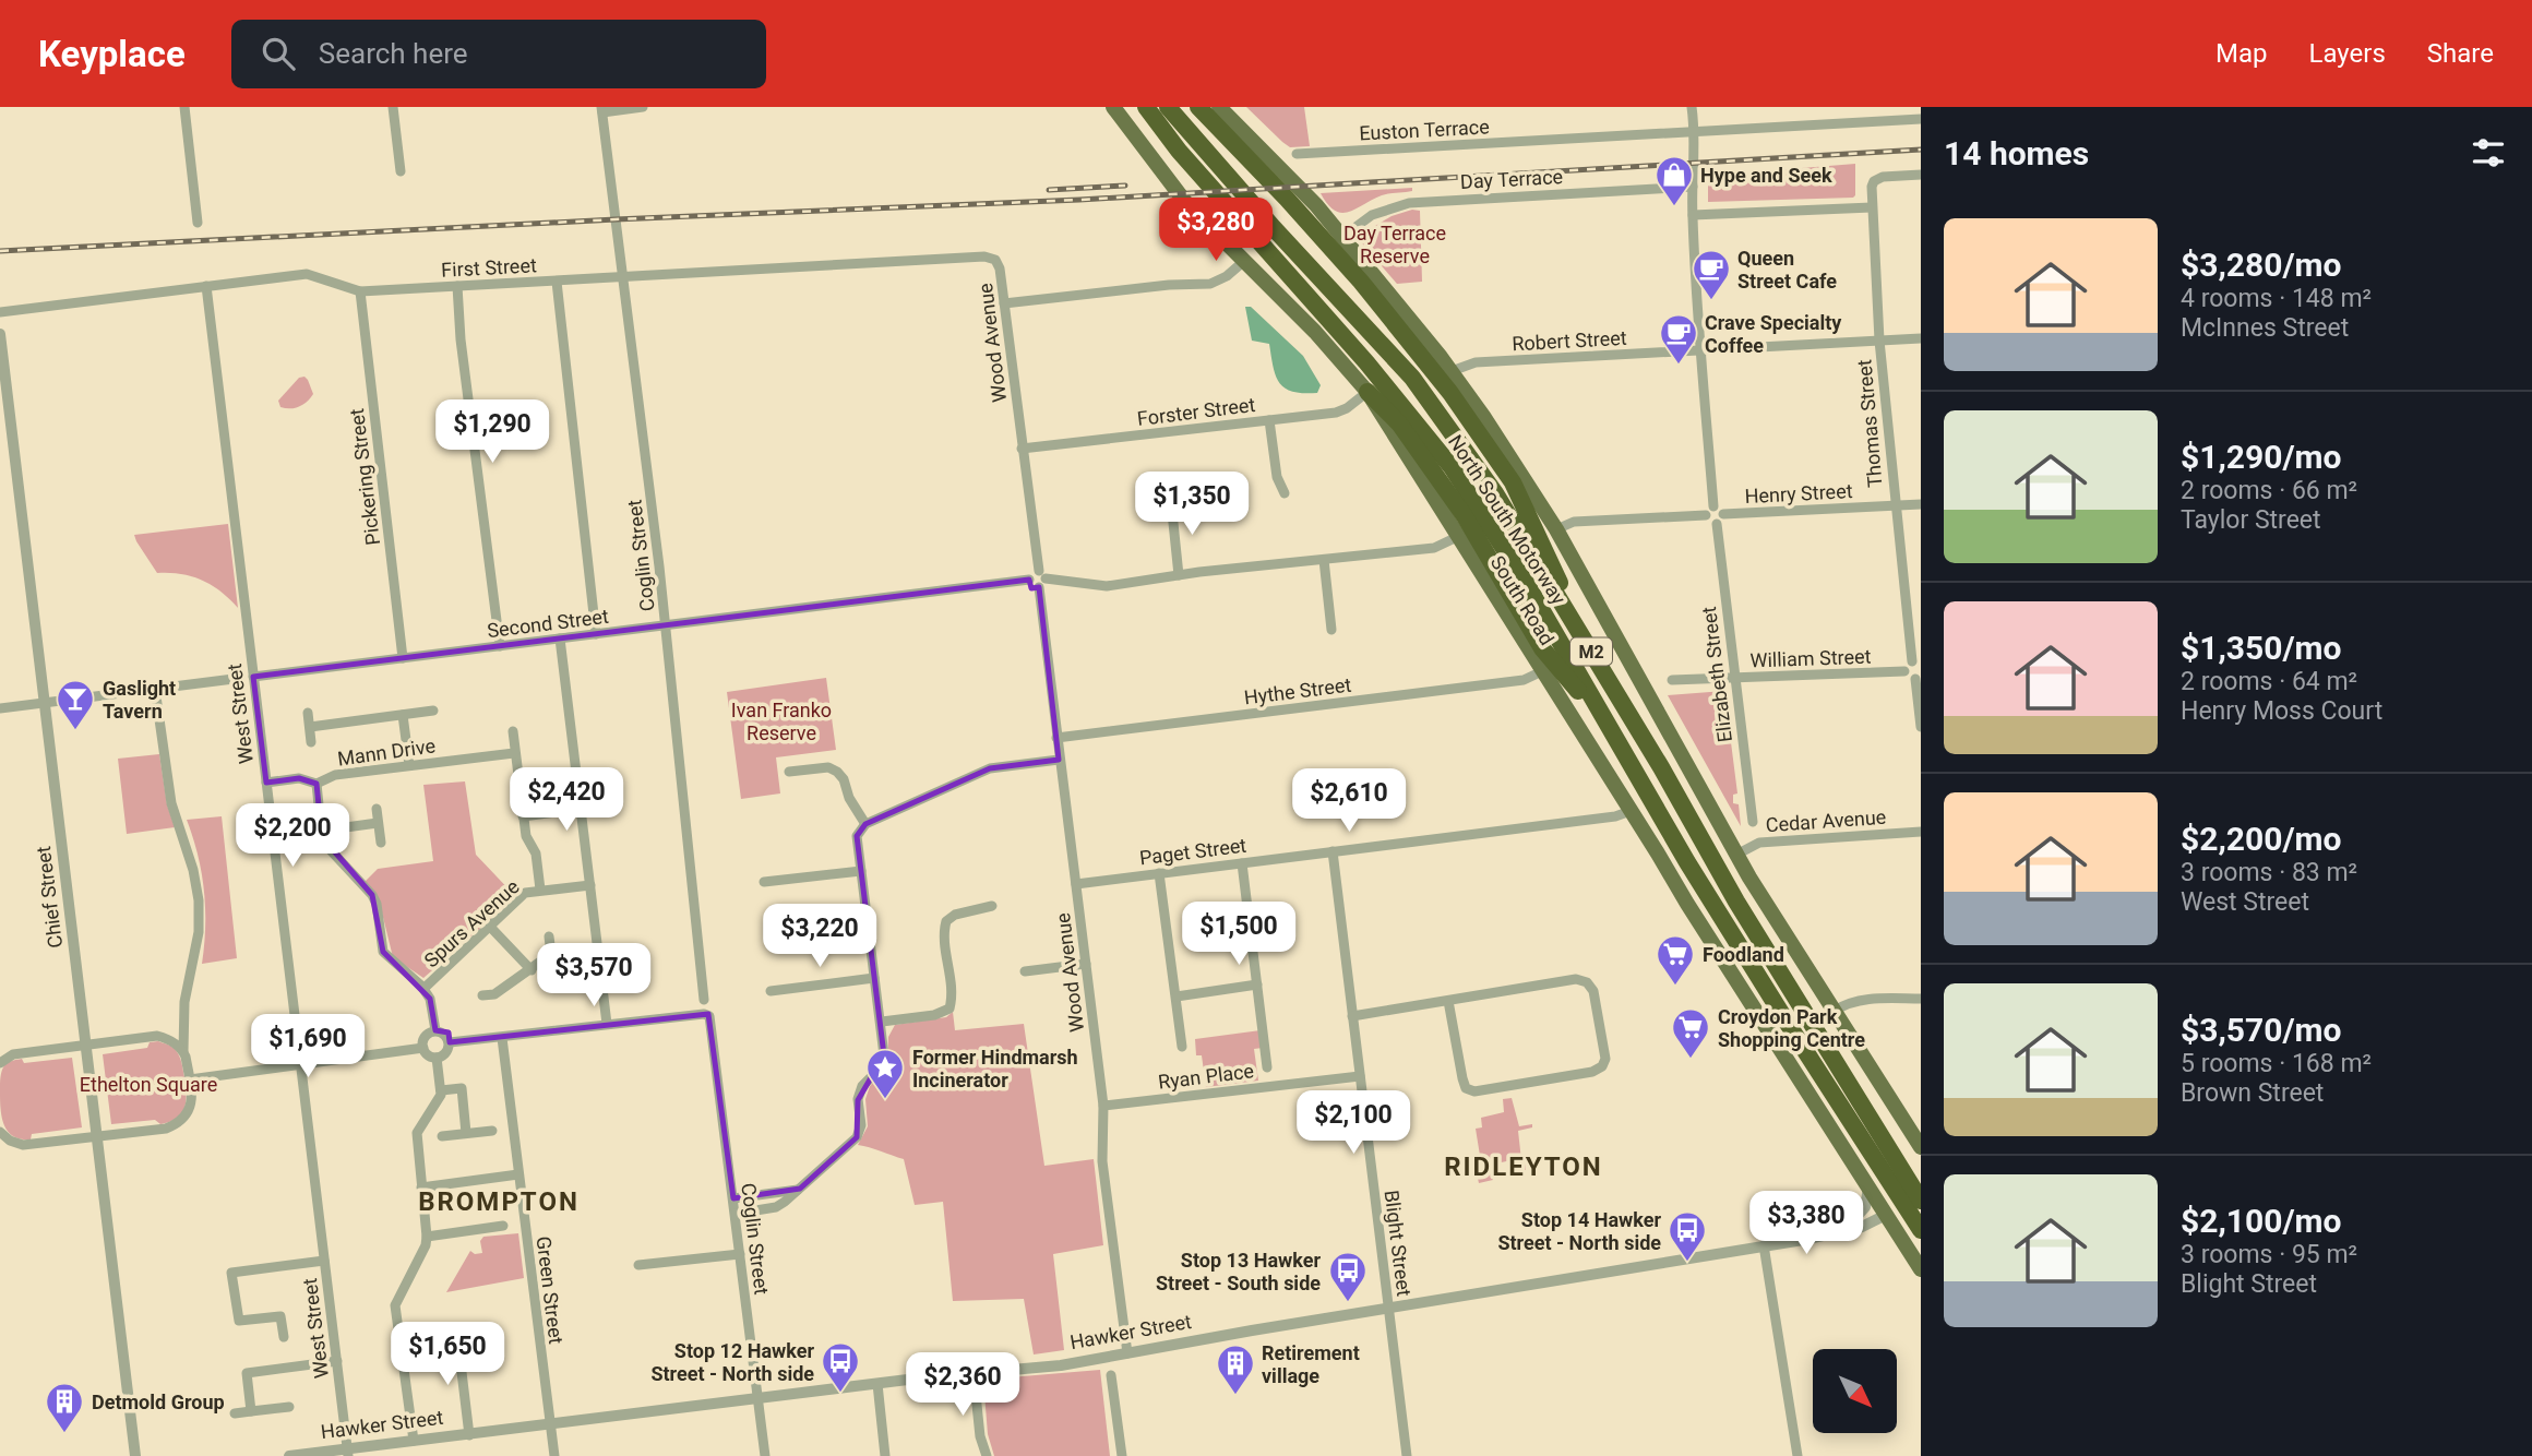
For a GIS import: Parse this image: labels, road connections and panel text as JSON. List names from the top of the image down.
{
  "streets": {
    "highway": ["North South Motorway", "M2"],
    "main road": ["South Road", "Hawker Street"],
    "street": [
      "Euston Terrace",
      "Day Terrace",
      "First Street",
      "Robert Street",
      "Wood Avenue",
      "Forster Street",
      "Thomas Street",
      "Pickering Street",
      "Henry Street",
      "Coglin Street",
      "Second Street",
      "William Street",
      "Elizabeth Street",
      "Hythe Street",
      "West Street",
      "Mann Drive",
      "Cedar Avenue",
      "Paget Street",
      "Chief Street",
      "Spurs Avenue",
      "Ryan Place",
      "Blight Street",
      "Green Street"
    ]
  },
  "crossings": [
    ["First Street", "Wood Avenue"],
    ["First Street", "Pickering Street"],
    ["First Street", "Coglin Street"],
    ["First Street", "West Street"],
    ["Robert Street", "Thomas Street"],
    ["Wood Avenue", "Forster Street"],
    ["Wood Avenue", "Second Street"],
    ["Wood Avenue", "Hythe Street"],
    ["Wood Avenue", "Paget Street"],
    ["Wood Avenue", "Ryan Place"],
    ["Wood Avenue", "Hawker Street"],
    ["Forster Street", "South Road"],
    ["Thomas Street", "Henry Street"],
    ["Pickering Street", "Second Street"],
    ["Henry Street", "Elizabeth Street"],
    ["Coglin Street", "Second Street"],
    ["Coglin Street", "Hawker Street"],
    ["South Road", "Hythe Street"],
    ["South Road", "Paget Street"],
    ["South Road", "Hawker Street"],
    ["Second Street", "West Street"],
    ["William Street", "Elizabeth Street"],
    ["West Street", "Mann Drive"],
    ["West Street", "Hawker Street"],
    ["Paget Street", "Blight Street"],
    ["Ryan Place", "Blight Street"],
    ["Blight Street", "Hawker Street"],
    ["Green Street", "Hawker Street"]
  ],
  "districts": ["RIDLEYTON", "BROMPTON"],
  "parks": ["Day Terrace Reserve", "Ivan Franko Reserve", "Ethelton Square"],
  "places": {
    "shop": ["Hype and Seek"],
    "cafe": ["Queen Street Cafe", "Crave Specialty Coffee"],
    "bar": ["Gaslight Tavern"],
    "supermarket": ["Foodland", "Croydon Park Shopping Centre"],
    "place": ["Former Hindmarsh Incinerator"],
    "bus stop": ["Stop 14 Hawker Street - North side", "Stop 13 Hawker Street - South side", "Stop 12 Hawker Street - North side"],
    "building": ["Retirement village", "Detmold Group"]
  },
  "north": "bottom right",
  "page": {
    "header": "Keyplace",
    "search": "Search here",
    "nav": ["Map", "Layers", "Share"],
    "heading": "14 homes",
    "price": [
      "$3,280",
      "$1,290",
      "$1,350",
      "$2,420",
      "$2,610",
      "$2,200",
      "$1,500",
      "$3,220",
      "$3,570",
      "$1,690",
      "$2,100",
      "$3,380",
      "$1,650",
      "$2,360"
    ],
    "list": [
      {
        "name": "$3,280/mo",
        "note": "4 rooms · 148 m² · McInnes Street"
      },
      {
        "name": "$1,290/mo",
        "note": "2 rooms · 66 m² · Taylor Street"
      },
      {
        "name": "$1,350/mo",
        "note": "2 rooms · 64 m² · Henry Moss Court"
      },
      {
        "name": "$2,200/mo",
        "note": "3 rooms · 83 m² · West Street"
      },
      {
        "name": "$3,570/mo",
        "note": "5 rooms · 168 m² · Brown Street"
      },
      {
        "name": "$2,100/mo",
        "note": "3 rooms · 95 m² · Blight Street"
      }
    ]
  }
}
